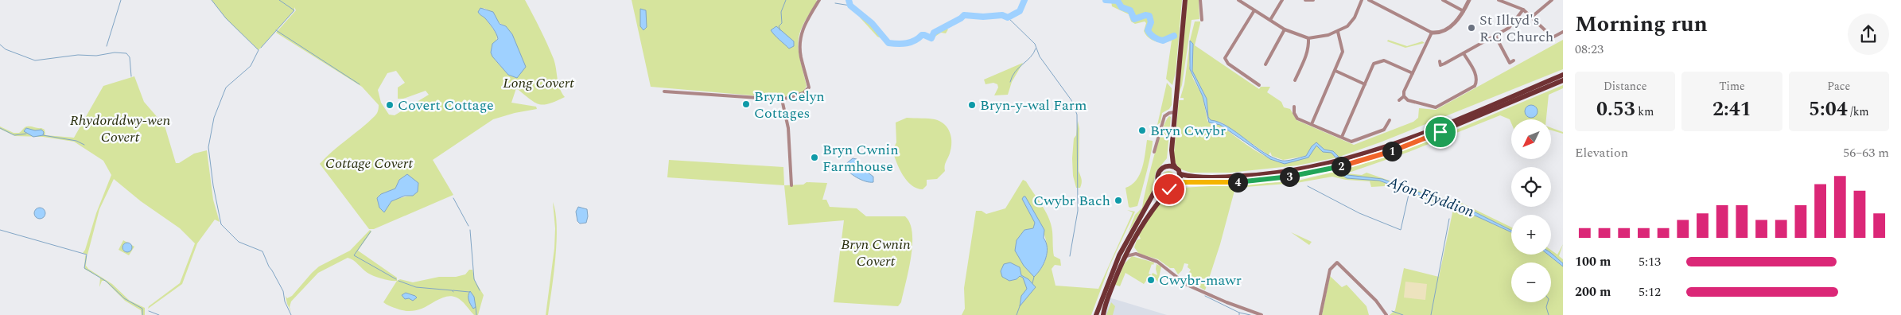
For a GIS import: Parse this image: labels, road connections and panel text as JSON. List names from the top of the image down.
{
  "water": ["Afon Ffyddion"],
  "parks": [
    "Long Covert",
    "Rhydorddwy-wen Covert",
    "Cottage Covert",
    "Bryn Cwnin Covert"
  ],
  "places": [
    "St Illtyd's R.C Church",
    "Bryn Celyn Cottages",
    "Covert Cottage",
    "Bryn-y-wal Farm",
    "Bryn Cwybr",
    "Bryn Cwnin Farmhouse",
    "Cwybr Bach",
    "Cwybr-mawr"
  ],
  "north": "bottom left",
  "page": {
    "heading": ["Morning run", "08:23"],
    "stats": [
      ["Distance", "0.53 km"],
      ["Time", "2:41"],
      ["Pace", "5:04 /km"]
    ],
    "map_buttons": ["+", "−"],
    "chart": ["Elevation", "56–63 m"],
    "pins": [
      "1",
      "2",
      "3",
      "4"
    ],
    "list": [
      {
        "name": "100 m",
        "note": "5:13"
      },
      {
        "name": "200 m",
        "note": "5:12"
      }
    ]
  }
}
